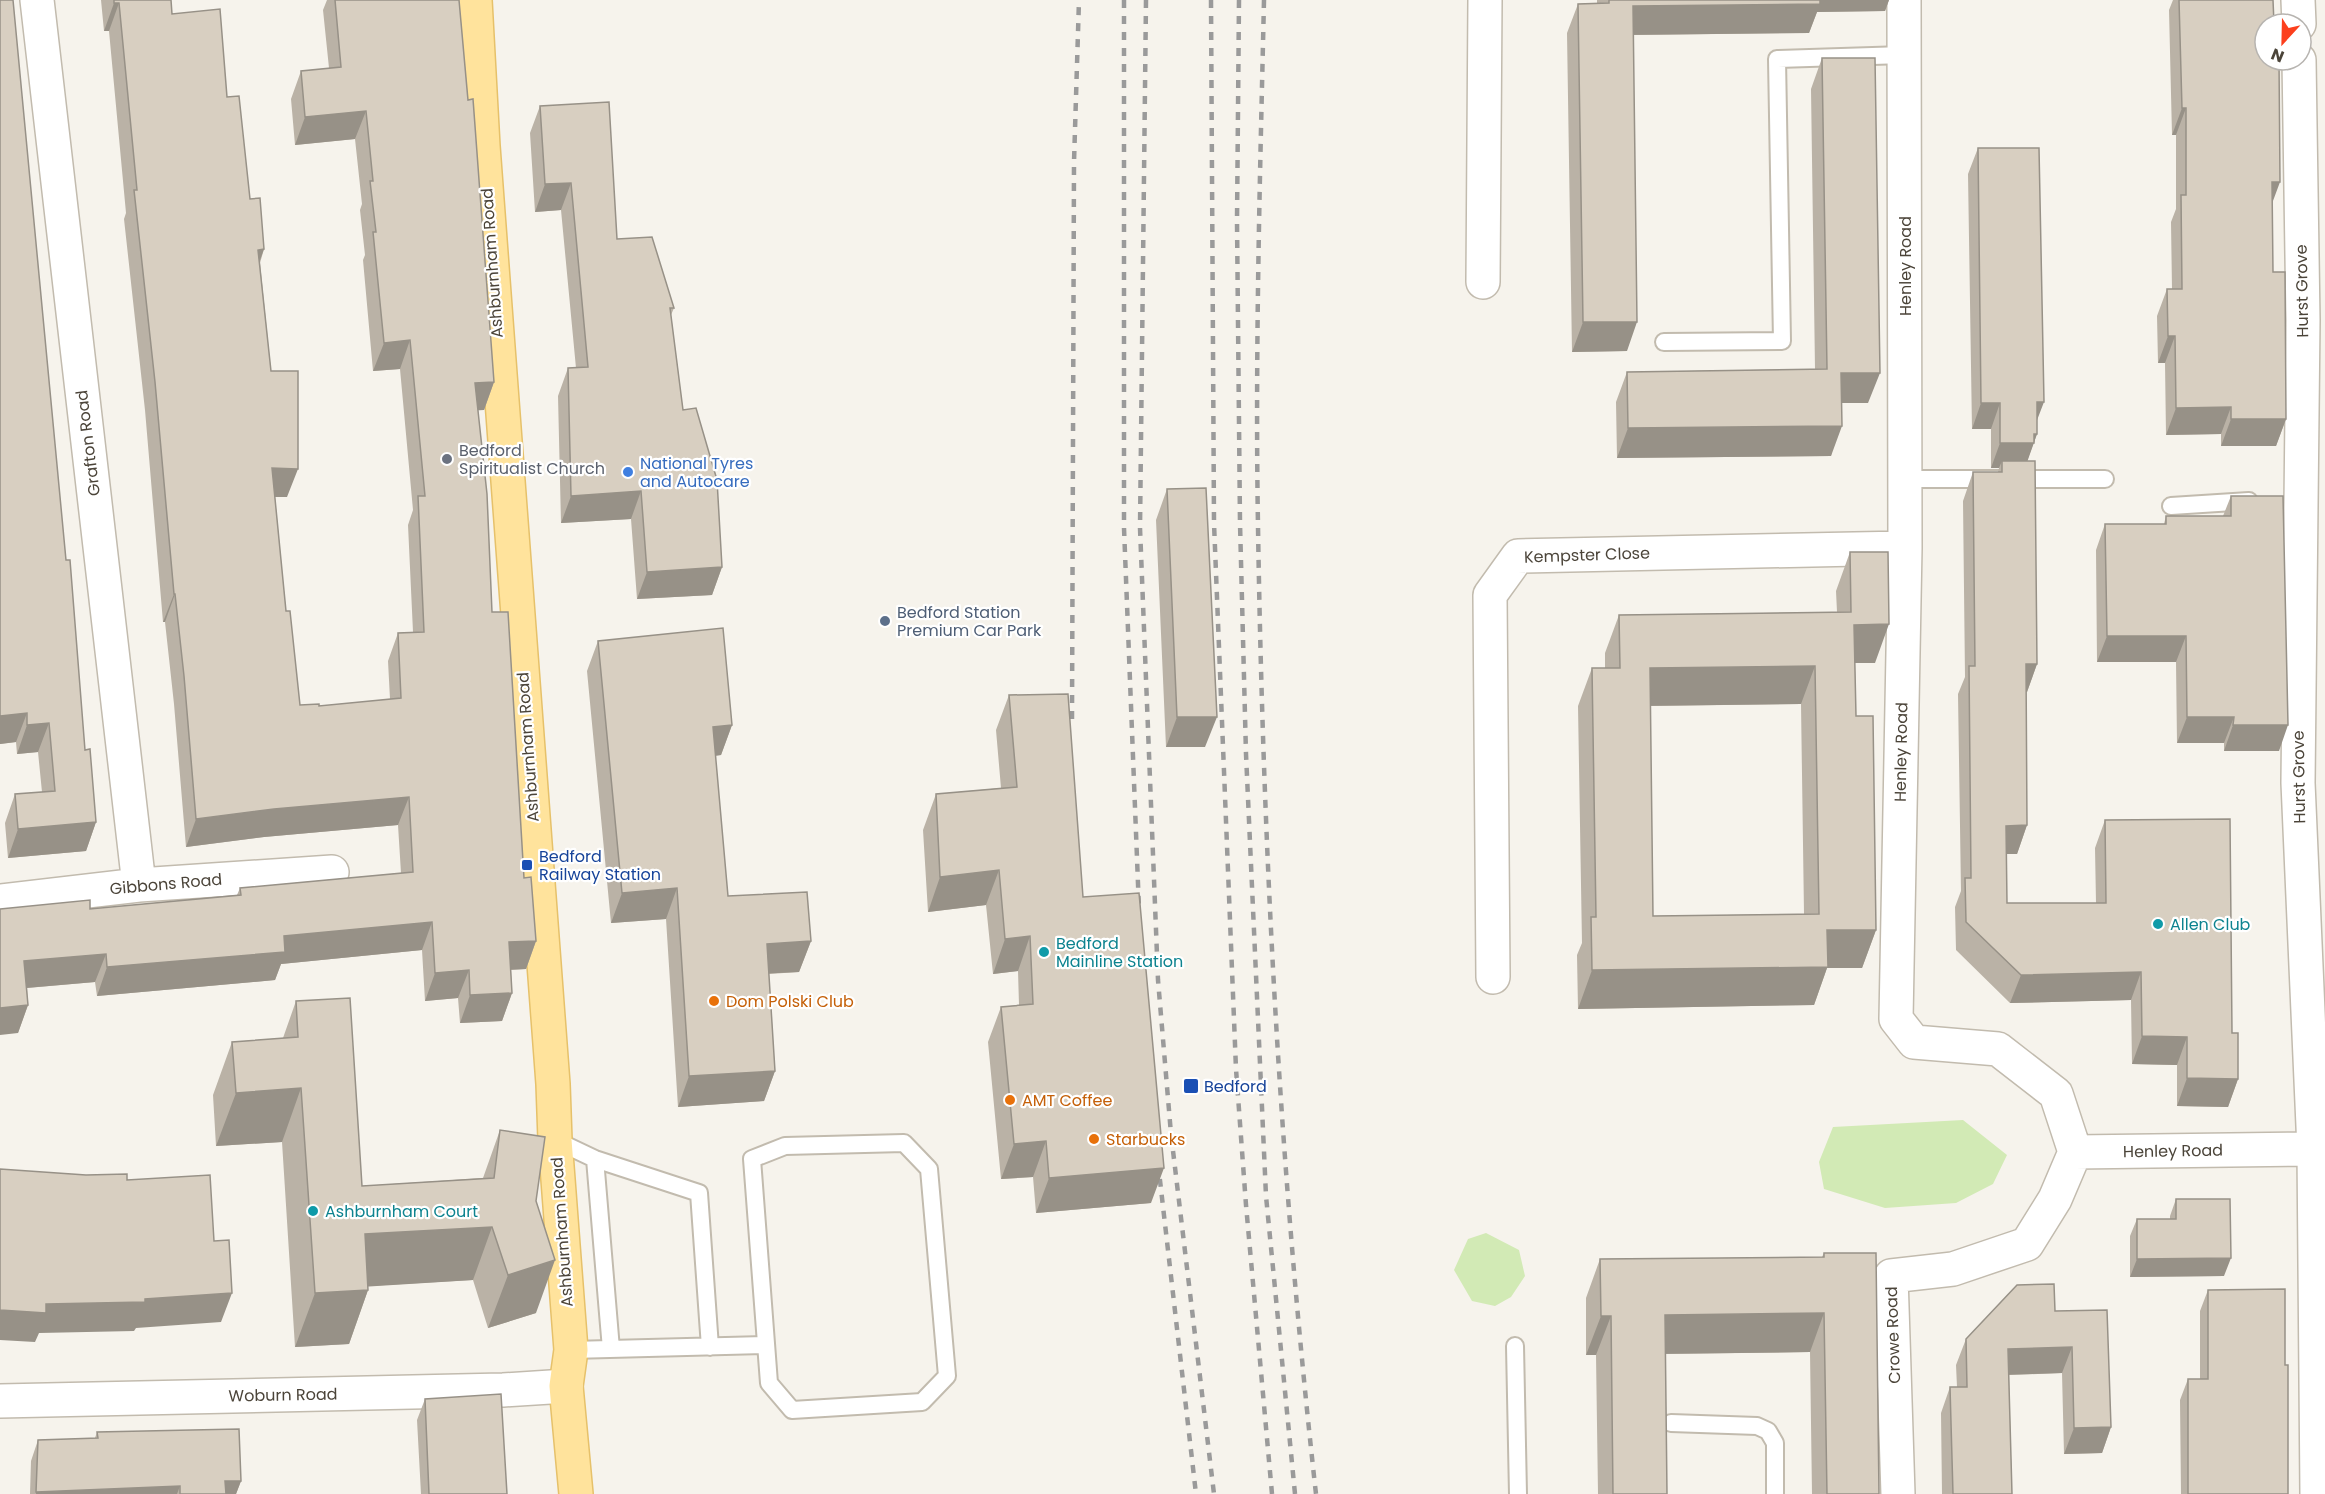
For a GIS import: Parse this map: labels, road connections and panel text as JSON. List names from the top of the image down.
{
  "streets": {
    "main road": ["Ashburnham Road"],
    "street": [
      "Henley Road",
      "Hurst Grove",
      "Grafton Road",
      "Kempster Close",
      "Gibbons Road",
      "Crowe Road",
      "Woburn Road"
    ]
  },
  "crossings": [
    ["Ashburnham Road", "Woburn Road"],
    ["Henley Road", "Hurst Grove"],
    ["Henley Road", "Kempster Close"],
    ["Henley Road", "Crowe Road"],
    ["Grafton Road", "Gibbons Road"]
  ],
  "places": {
    "other": [
      "Bedford Spiritualist Church",
      "National Tyres and Autocare",
      "Bedford Station Premium Car Park",
      "Allen Club",
      "Bedford Mainline Station",
      "Dom Polski Club",
      "AMT Coffee",
      "Starbucks",
      "Ashburnham Court"
    ],
    "transit": ["Bedford Railway Station", "Bedford"]
  },
  "north": "bottom"
}
